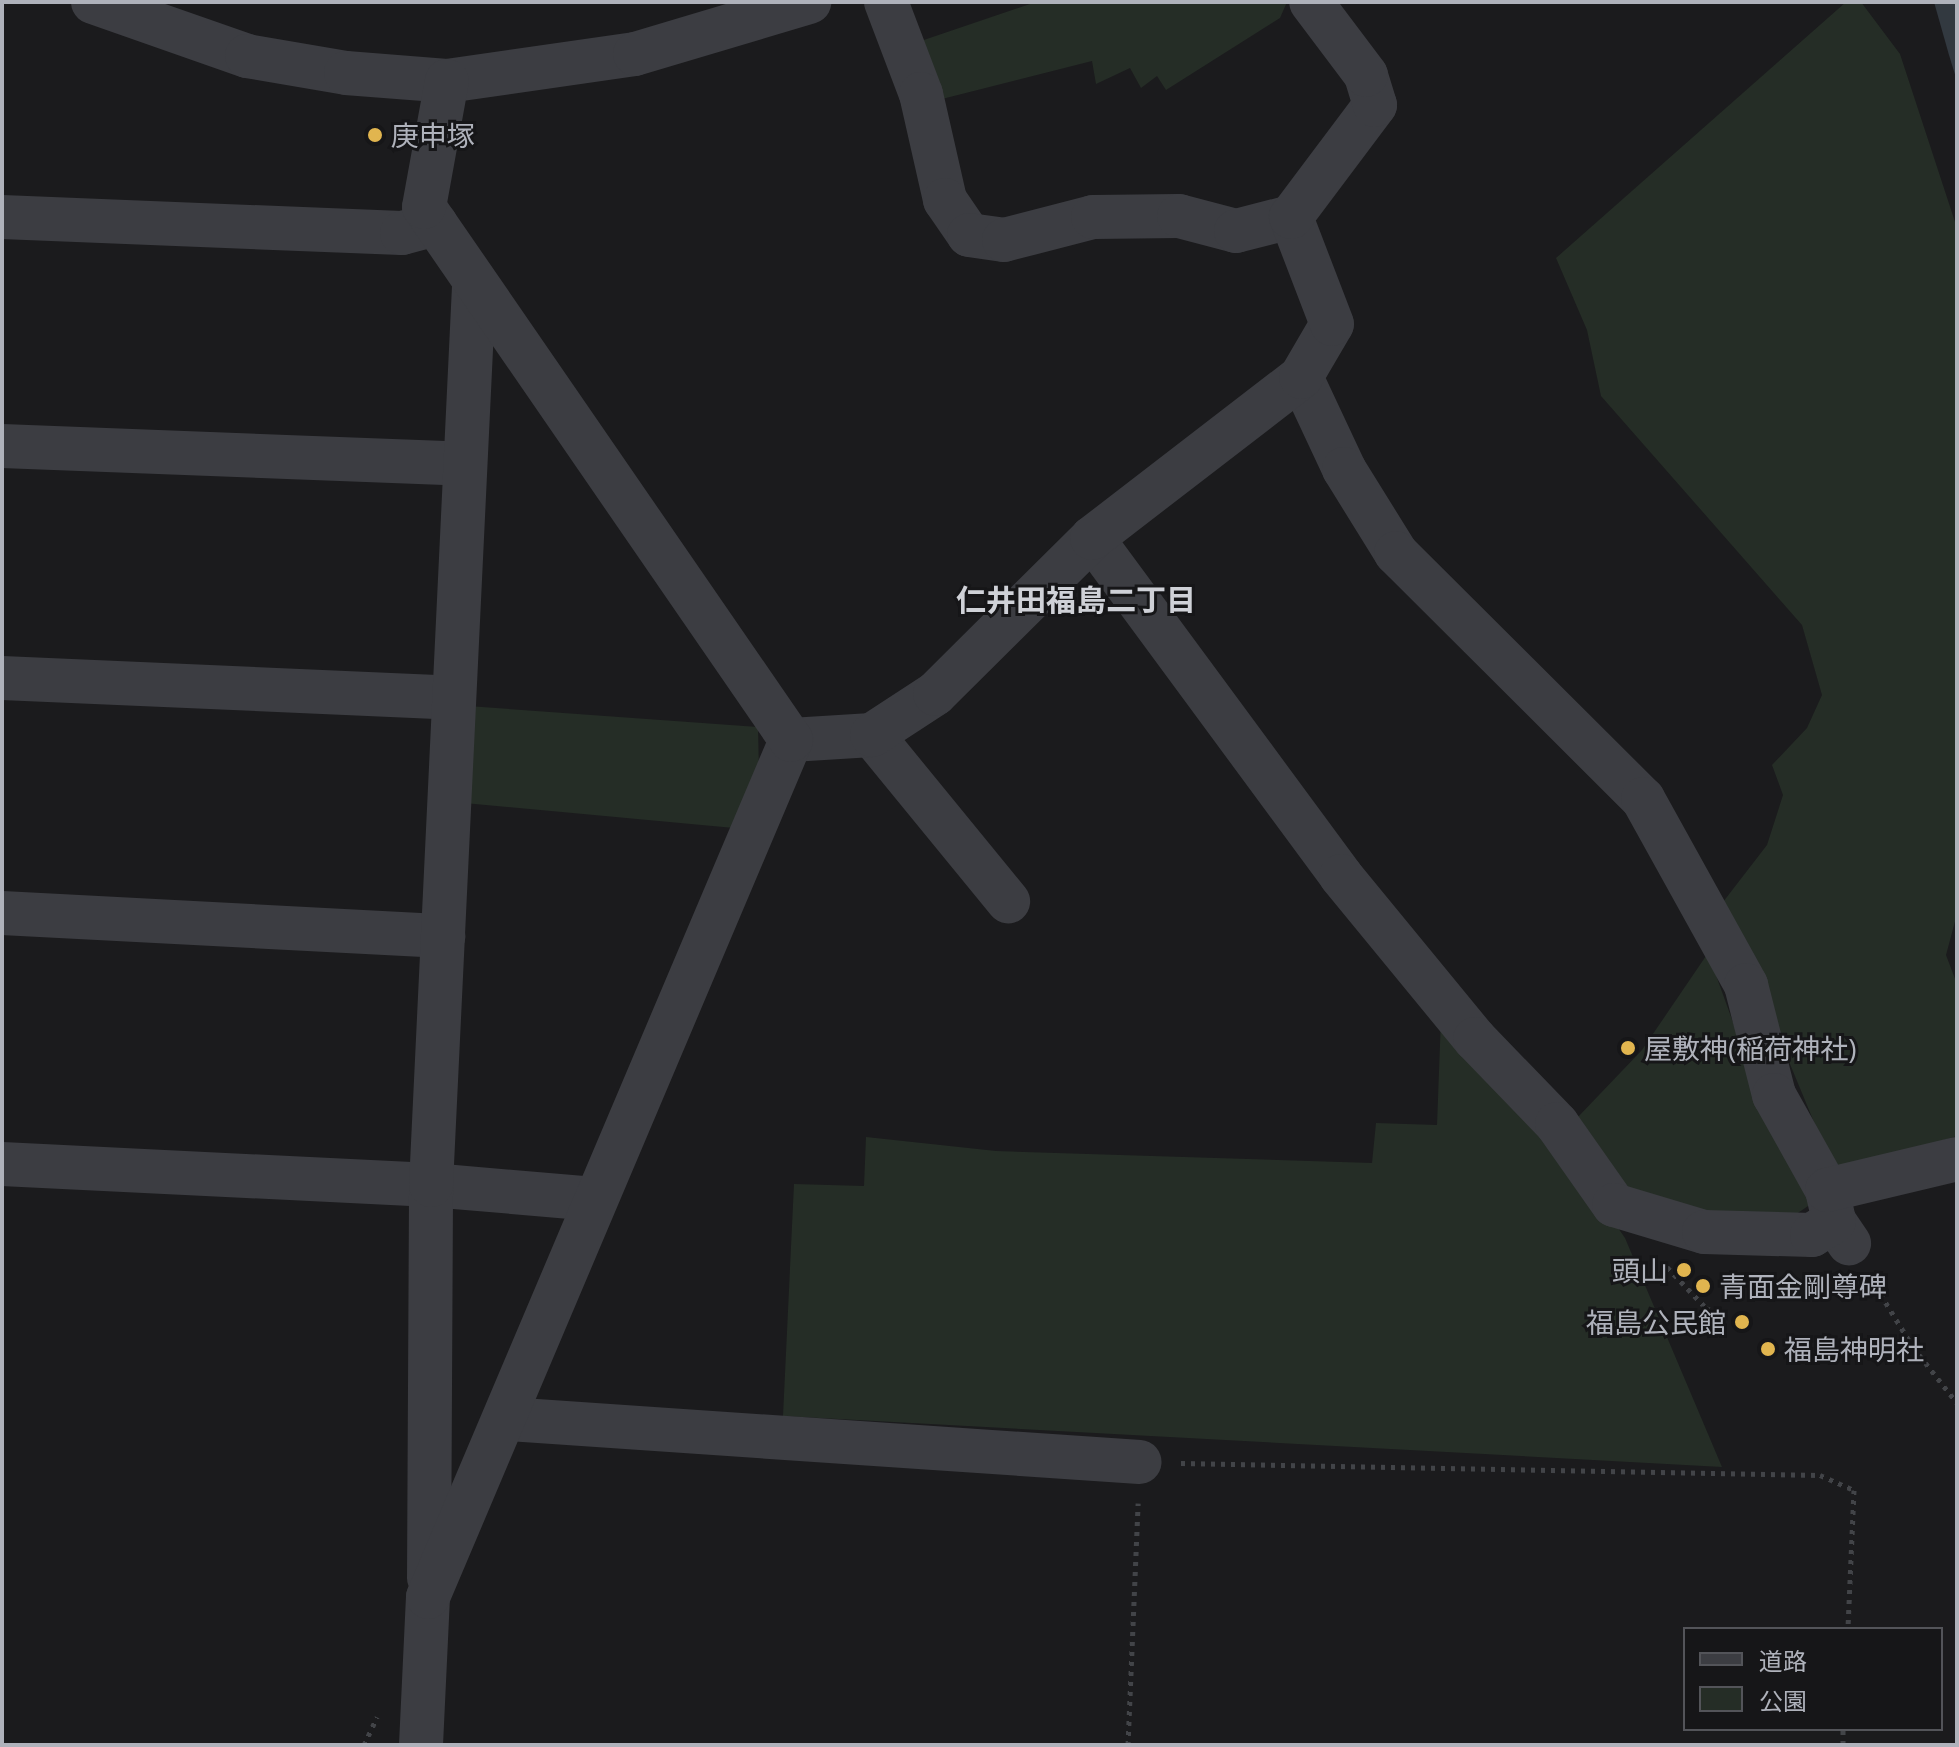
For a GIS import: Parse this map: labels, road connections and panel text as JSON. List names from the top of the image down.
{
  "districts": ["仁井田福島二丁目"],
  "places": [
    "庚申塚",
    "屋敷神(稲荷神社)",
    "頭山",
    "青面金剛尊碑",
    "福島公民館",
    "福島神明社"
  ],
  "legend": ["道路", "公園"]
}
